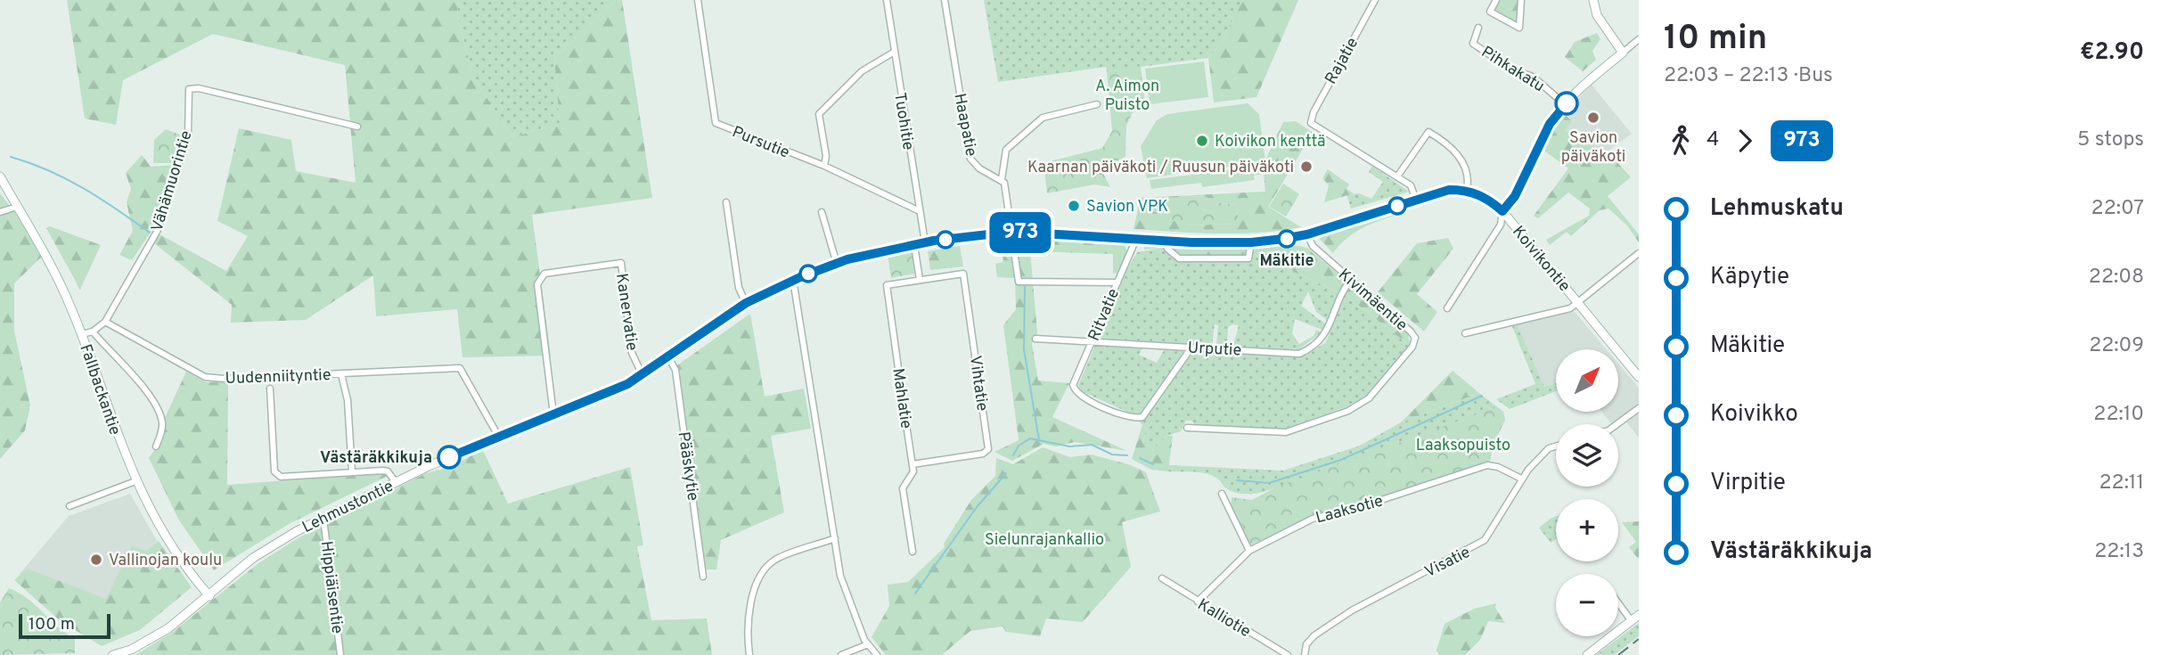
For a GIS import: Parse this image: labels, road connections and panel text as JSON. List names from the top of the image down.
{
  "streets": {
    "main road": ["Koivikontie", "Fallbackantie", "Lehmustontie"],
    "street": [
      "Rajatie",
      "Pihkakatu",
      "Tuohitie",
      "Haapatie",
      "Pursutie",
      "Vähämuorintie",
      "Kivimäentie",
      "Kanervatie",
      "Ritvatie",
      "Urputie",
      "Uudenniityntie",
      "Vihtatie",
      "Mahlatie",
      "Pääskytie",
      "Laaksotie",
      "Visatie",
      "Hippiäisentie",
      "Kalliotie"
    ]
  },
  "crossings": [
    ["Tuohitie", "Pursutie"],
    ["Vähämuorintie", "Uudenniityntie"],
    ["Kivimäentie", "Urputie"],
    ["Kanervatie", "Lehmustontie"],
    ["Ritvatie", "Urputie"],
    ["Uudenniityntie", "Lehmustontie"],
    ["Vihtatie", "Mahlatie"],
    ["Fallbackantie", "Lehmustontie"],
    ["Pääskytie", "Lehmustontie"],
    ["Lehmustontie", "Hippiäisentie"],
    ["Laaksotie", "Visatie"],
    ["Laaksotie", "Kalliotie"]
  ],
  "parks": ["A. Aimon Puisto", "Laaksopuisto", "Sielunrajankallio"],
  "places": [
    "Savion päiväkoti",
    "Koivikon kenttä",
    "Kaarnan päiväkoti / Ruusun päiväkoti",
    "Savion VPK",
    "Mäkitie",
    "Västäräkkikuja",
    "Vallinojan koulu"
  ],
  "lines": ["bus line 973"],
  "scale_bar": "100 m",
  "north": "top right",
  "page": {
    "on_map": "973",
    "heading": ["10 min", "22:03 – 22:13 · Bus", "€2.90"],
    "legs": ["4", "973", "5 stops"],
    "list": [
      {
        "name": "Lehmuskatu",
        "value": "22:07"
      },
      {
        "name": "Käpytie",
        "value": "22:08"
      },
      {
        "name": "Mäkitie",
        "value": "22:09"
      },
      {
        "name": "Koivikko",
        "value": "22:10"
      },
      {
        "name": "Virpitie",
        "value": "22:11"
      },
      {
        "name": "Västäräkkikuja",
        "value": "22:13"
      }
    ],
    "map_buttons": ["+", "−"],
    "scale": "100 m"
  }
}
